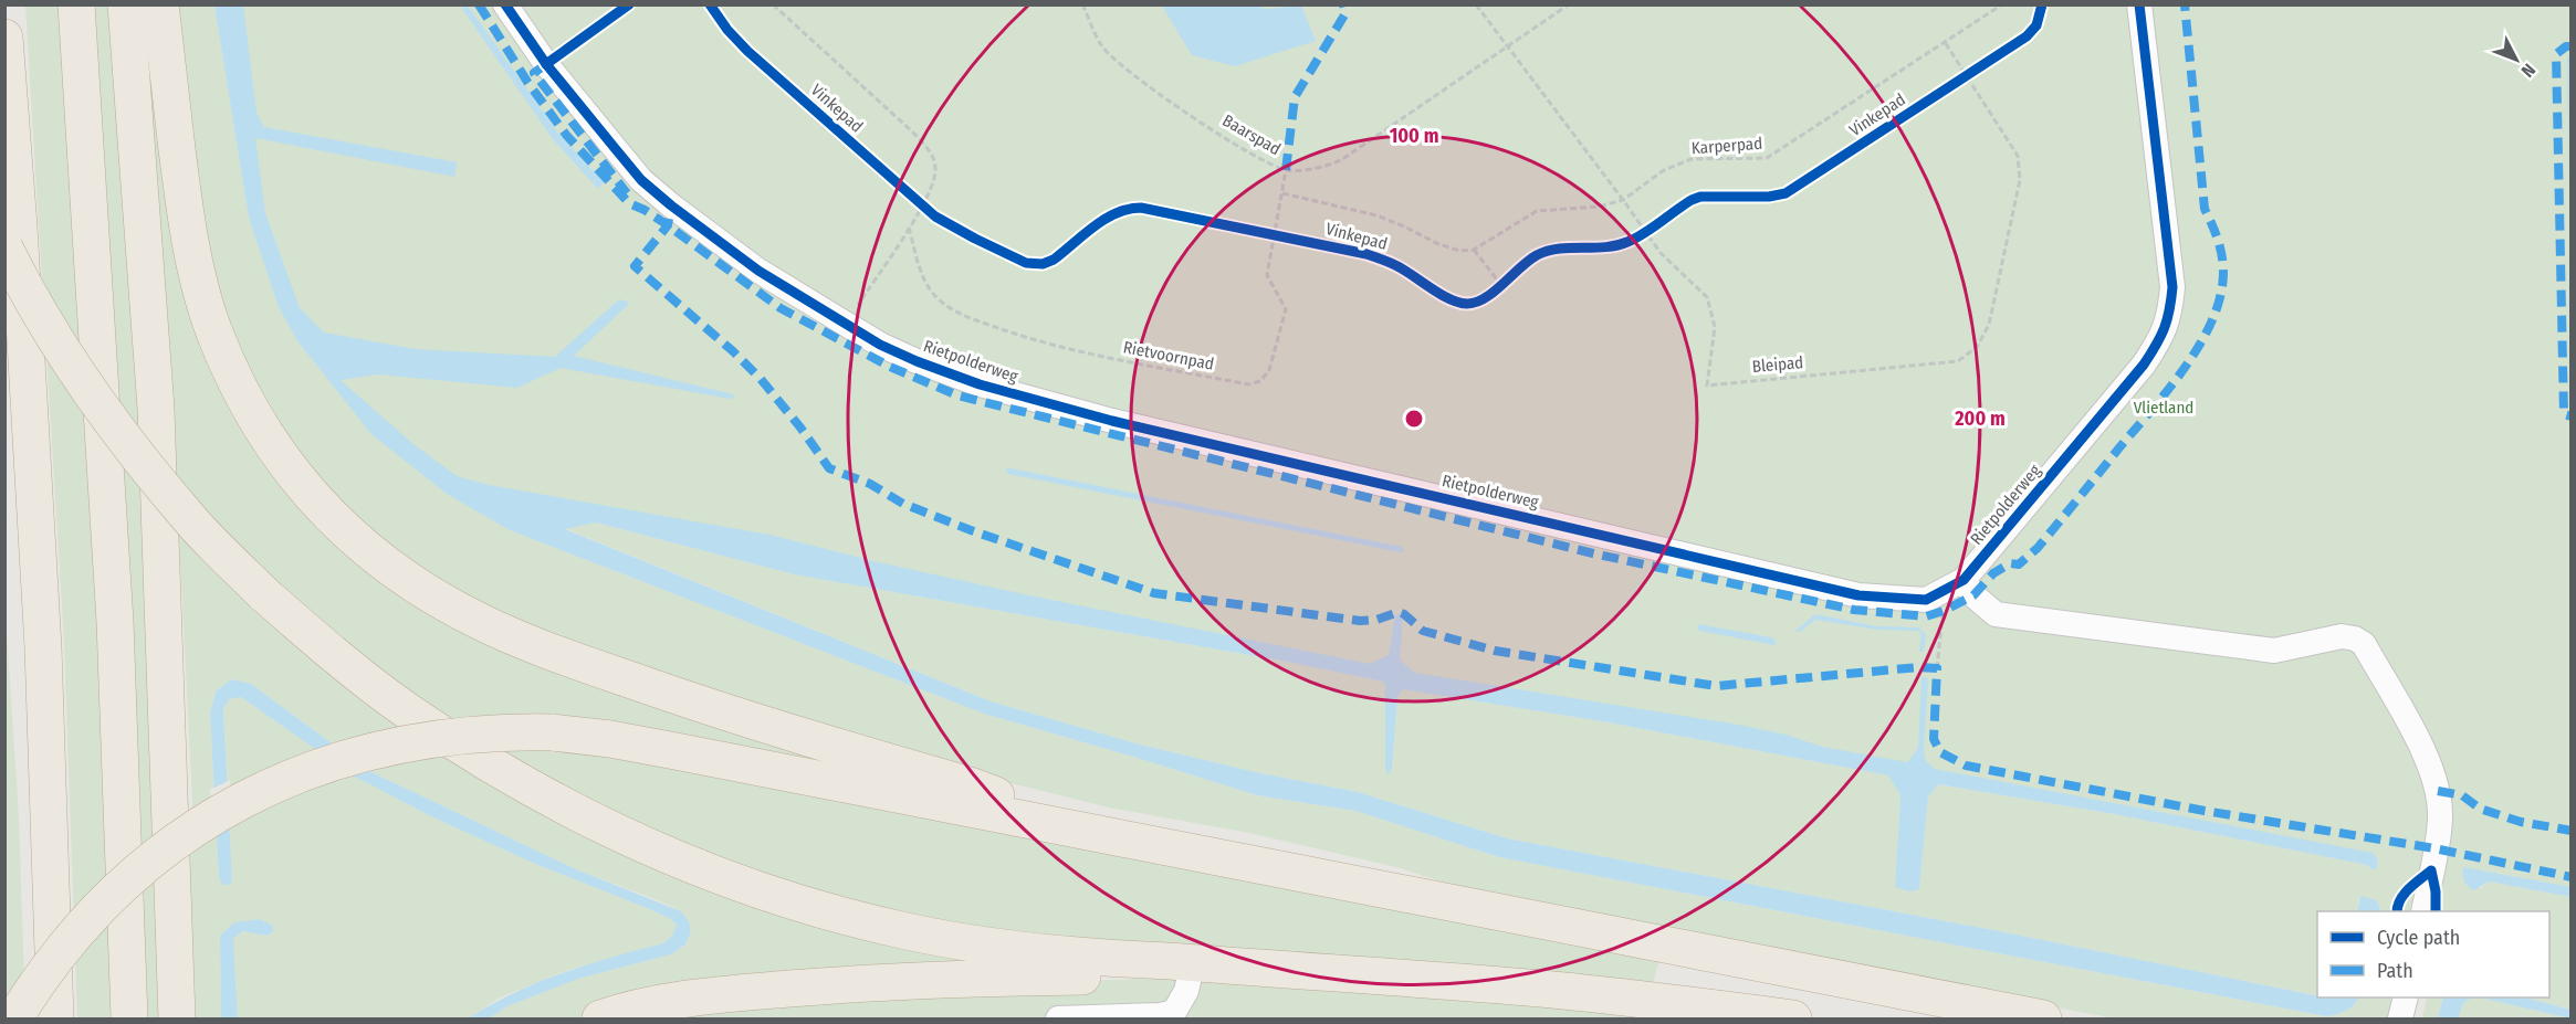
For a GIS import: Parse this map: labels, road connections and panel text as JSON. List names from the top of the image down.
{
  "streets": {
    "street": ["Rietpolderweg"],
    "path": [
      "Baarspad",
      "Karperpad",
      "Rietvoornpad",
      "Bleipad"
    ],
    "cycle path": ["Vinkepad"]
  },
  "crossings": [
    ["Baarspad", "Rietvoornpad"],
    ["Baarspad", "Bleipad"],
    ["Karperpad", "Bleipad"]
  ],
  "parks": ["Vlietland"],
  "legend": ["Cycle path", "Path"],
  "north": "bottom right",
  "rings": ["100 m", "200 m"]
}
